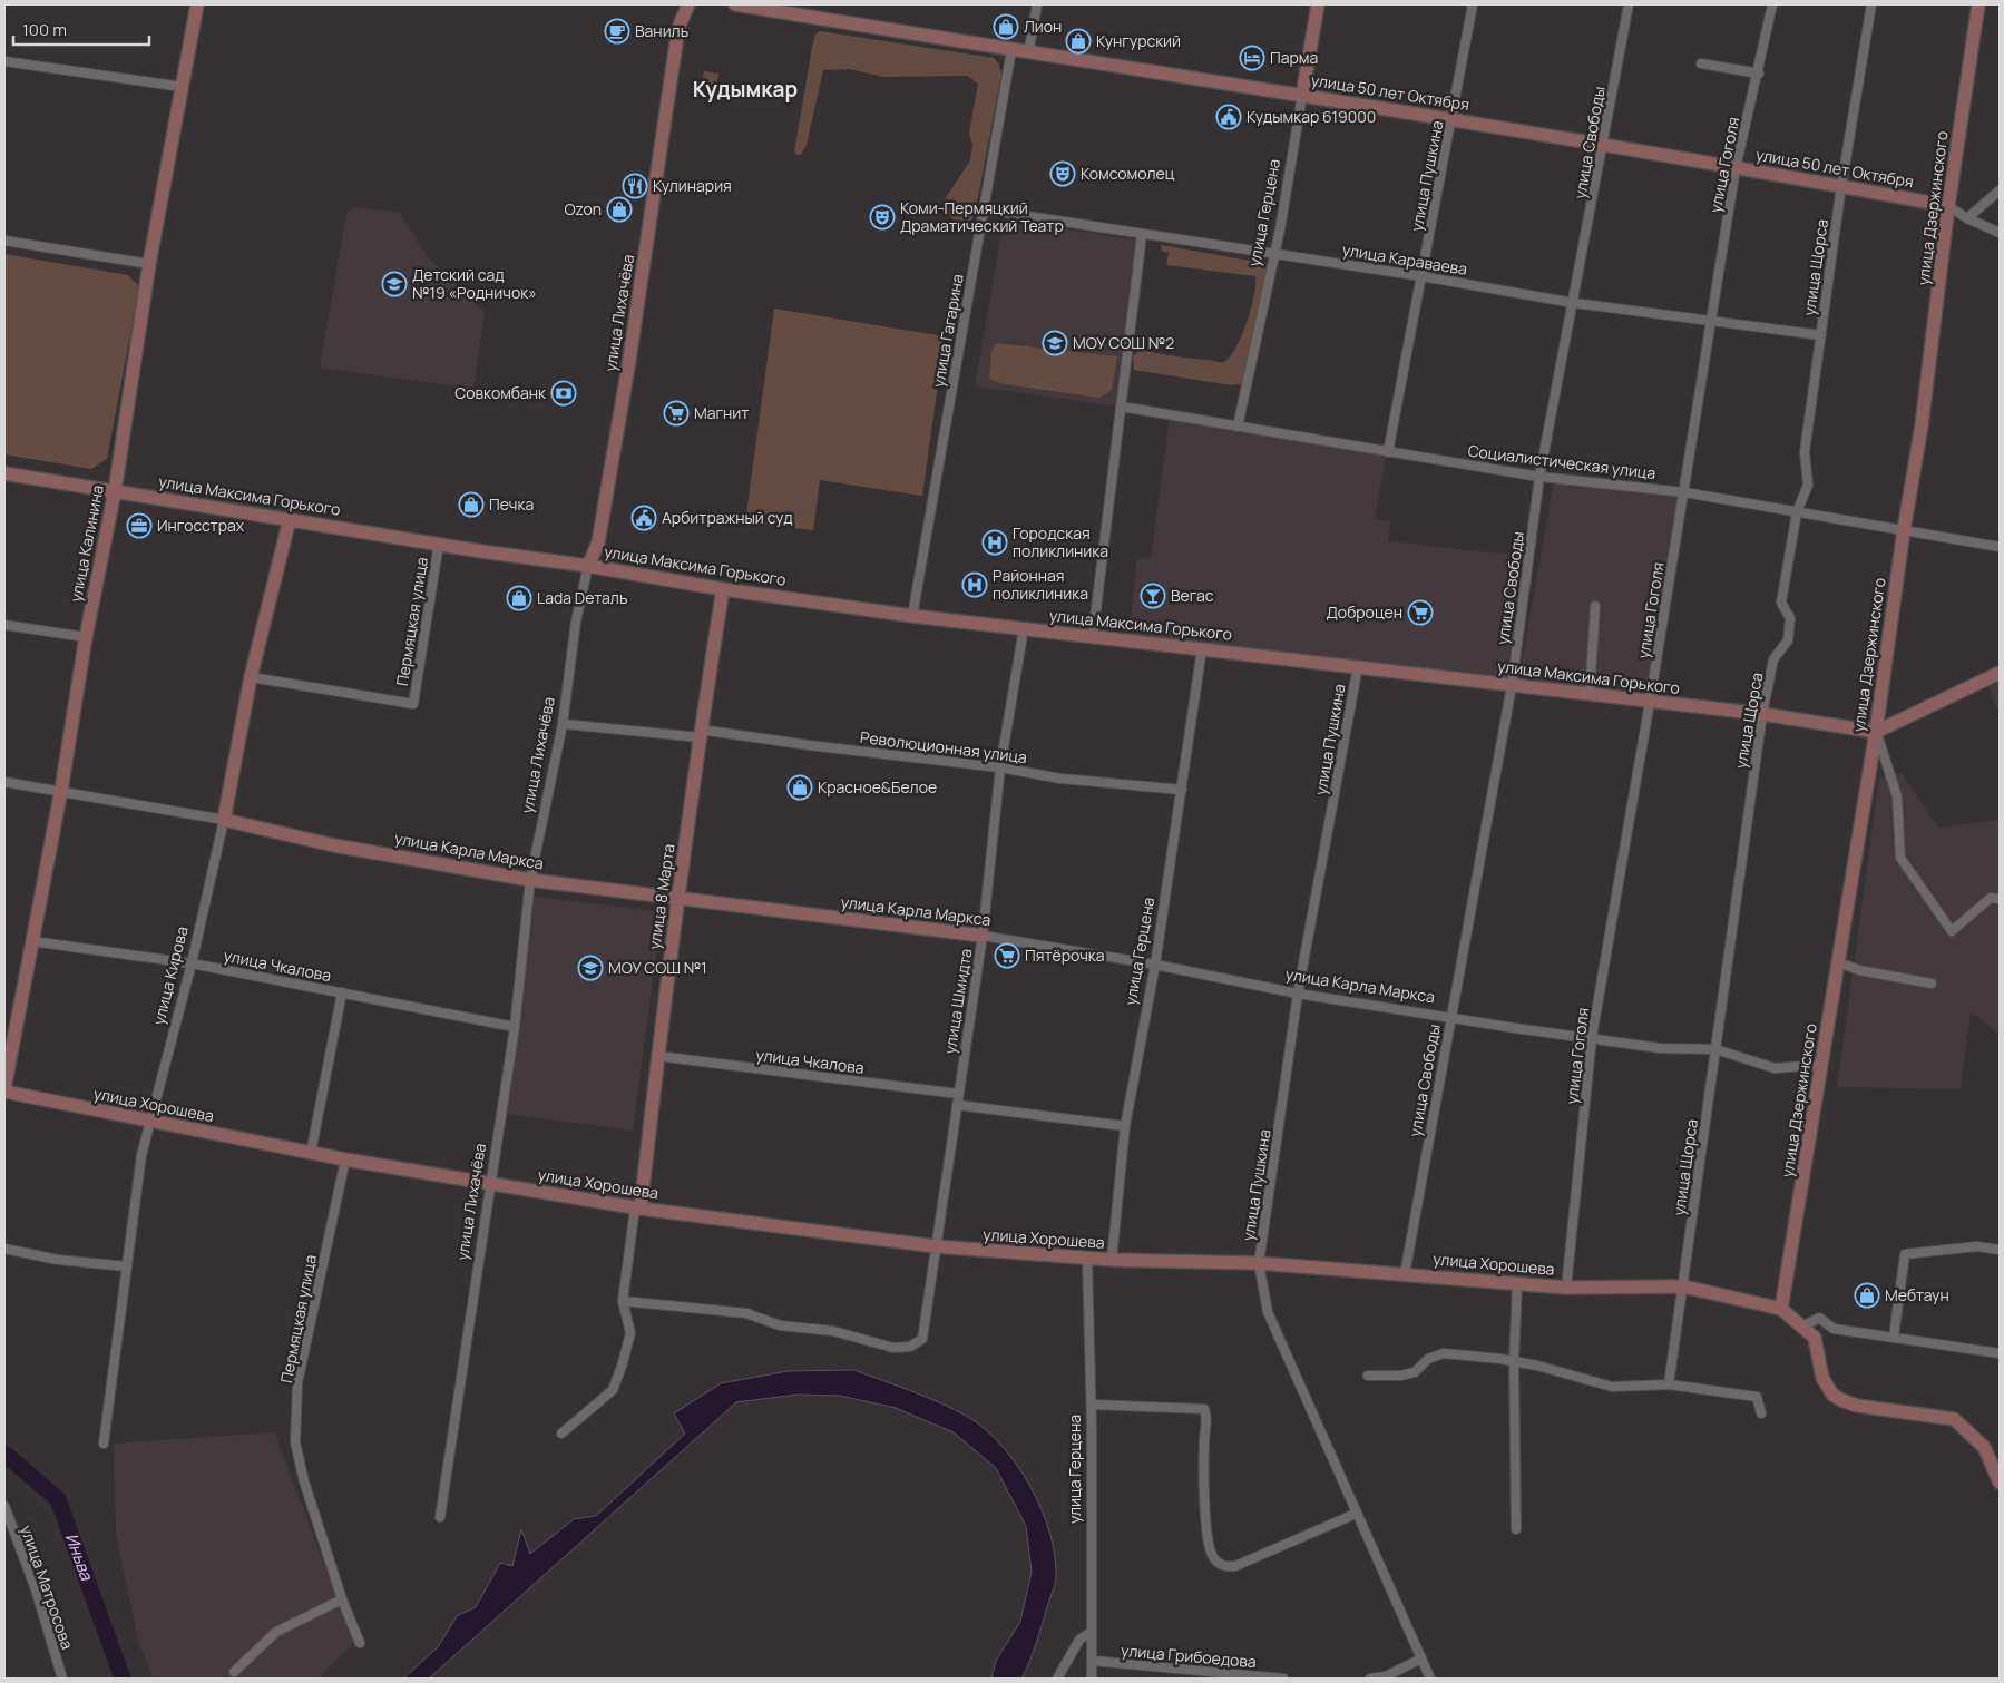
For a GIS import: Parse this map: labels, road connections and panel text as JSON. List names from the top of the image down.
{
  "streets": {
    "street": [
      "улица 50 лет Октября",
      "улица Свободы",
      "улица Гоголя",
      "улица Пушкина",
      "улица Дзержинского",
      "улица Герцена",
      "улица Караваева",
      "улица Щорса",
      "улица Лихачёва",
      "улица Гагарина",
      "Социалистическая улица",
      "улица Максима Горького",
      "улица Калинина",
      "Пермяцкая улица",
      "Революционная улица",
      "улица Карла Маркса",
      "улица 8 Марта",
      "улица Чкалова",
      "улица Кирова",
      "улица Шмидта",
      "улица Хорошева",
      "улица Матросова",
      "улица Грибоедова"
    ]
  },
  "crossings": [
    ["улица 50 лет Октября", "улица Свободы"],
    ["улица 50 лет Октября", "улица Гоголя"],
    ["улица 50 лет Октября", "улица Пушкина"],
    ["улица 50 лет Октября", "улица Дзержинского"],
    ["улица 50 лет Октября", "улица Герцена"],
    ["улица 50 лет Октября", "улица Щорса"],
    ["улица 50 лет Октября", "улица Гагарина"],
    ["улица Свободы", "улица Караваева"],
    ["улица Свободы", "Социалистическая улица"],
    ["улица Свободы", "улица Максима Горького"],
    ["улица Свободы", "улица Карла Маркса"],
    ["улица Свободы", "улица Хорошева"],
    ["улица Гоголя", "улица Караваева"],
    ["улица Гоголя", "Социалистическая улица"],
    ["улица Гоголя", "улица Максима Горького"],
    ["улица Гоголя", "улица Карла Маркса"],
    ["улица Гоголя", "улица Хорошева"],
    ["улица Пушкина", "улица Караваева"],
    ["улица Пушкина", "Социалистическая улица"],
    ["улица Пушкина", "улица Максима Горького"],
    ["улица Пушкина", "улица Карла Маркса"],
    ["улица Пушкина", "улица Хорошева"],
    ["улица Дзержинского", "Социалистическая улица"],
    ["улица Дзержинского", "улица Максима Горького"],
    ["улица Дзержинского", "улица Карла Маркса"],
    ["улица Дзержинского", "улица Хорошева"],
    ["улица Герцена", "улица Караваева"],
    ["улица Герцена", "Социалистическая улица"],
    ["улица Герцена", "улица Максима Горького"],
    ["улица Герцена", "Революционная улица"],
    ["улица Герцена", "улица Карла Маркса"],
    ["улица Герцена", "улица Хорошева"],
    ["улица Герцена", "улица Грибоедова"],
    ["улица Караваева", "улица Щорса"],
    ["улица Караваева", "улица Гагарина"],
    ["улица Щорса", "Социалистическая улица"],
    ["улица Щорса", "улица Максима Горького"],
    ["улица Щорса", "улица Карла Маркса"],
    ["улица Щорса", "улица Хорошева"],
    ["улица Лихачёва", "улица Максима Горького"],
    ["улица Лихачёва", "Революционная улица"],
    ["улица Лихачёва", "улица Карла Маркса"],
    ["улица Лихачёва", "улица Чкалова"],
    ["улица Лихачёва", "улица Хорошева"],
    ["улица Гагарина", "улица Максима Горького"],
    ["улица Максима Горького", "улица Калинина"],
    ["улица Максима Горького", "Пермяцкая улица"],
    ["улица Максима Горького", "улица 8 Марта"],
    ["улица Максима Горького", "улица Кирова"],
    ["улица Максима Горького", "улица Шмидта"],
    ["улица Калинина", "улица Карла Маркса"],
    ["улица Калинина", "улица Чкалова"],
    ["улица Калинина", "улица Хорошева"],
    ["Пермяцкая улица", "улица Кирова"],
    ["Пермяцкая улица", "улица Хорошева"],
    ["Революционная улица", "улица 8 Марта"],
    ["Революционная улица", "улица Шмидта"],
    ["улица Карла Маркса", "улица 8 Марта"],
    ["улица Карла Маркса", "улица Кирова"],
    ["улица Карла Маркса", "улица Шмидта"],
    ["улица 8 Марта", "улица Чкалова"],
    ["улица 8 Марта", "улица Хорошева"],
    ["улица Чкалова", "улица Кирова"],
    ["улица Чкалова", "улица Шмидта"],
    ["улица Кирова", "улица Хорошева"],
    ["улица Шмидта", "улица Хорошева"]
  ],
  "districts": ["Кудымкар"],
  "water": ["Иньва"],
  "places": {
    "shop": [
      "Лион",
      "Кунгурский",
      "Ozon",
      "Печка",
      "Lada Dеталь",
      "Красное&Белое",
      "Мебтаун"
    ],
    "cafe": ["Ваниль"],
    "hotel": ["Парма"],
    "public building": ["Кудымкар 619000", "Арбитражный суд"],
    "theatre": ["Комсомолец", "Коми-Пермяцкий Драматический Театр"],
    "restaurant": ["Кулинария"],
    "school or university": ["Детский сад №19 «Родничок»", "МОУ СОШ №2", "МОУ СОШ №1"],
    "bank": ["Совкомбанк"],
    "supermarket": ["Магнит", "Доброцен", "Пятёрочка"],
    "office": ["Ингосстрах"],
    "hospital": ["Городская поликлиника", "Районная поликлиника"],
    "bar": ["Вегас"]
  },
  "scale_bar": "100 m"
}
